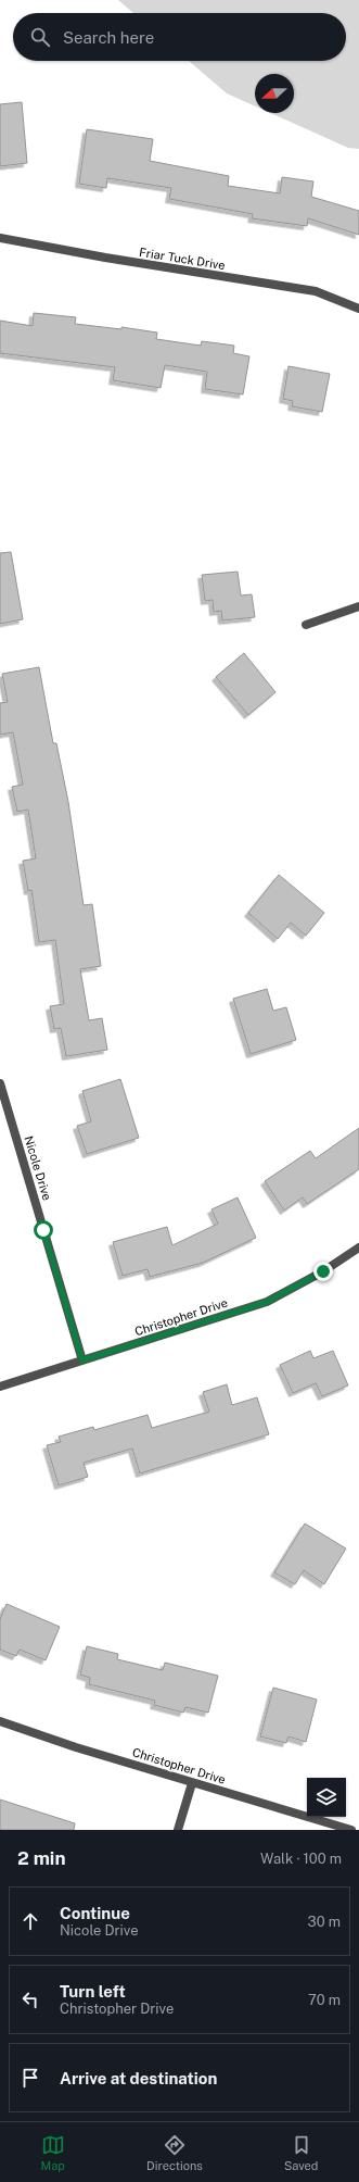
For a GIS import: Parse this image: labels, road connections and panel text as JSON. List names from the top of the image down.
{
  "streets": {
    "street": ["Friar Tuck Drive", "Nicole Drive", "Christopher Drive"]
  },
  "crossings": [
    ["Nicole Drive", "Christopher Drive"]
  ],
  "north": "left",
  "page": {
    "search": "Search here",
    "heading": ["2 min", "Walk · 100 m"],
    "list": [
      ["Continue", "Nicole Drive", "30 m"],
      ["Turn left", "Christopher Drive", "70 m"],
      "Arrive at destination"
    ],
    "nav": ["Map", "Directions", "Saved"]
  }
}
